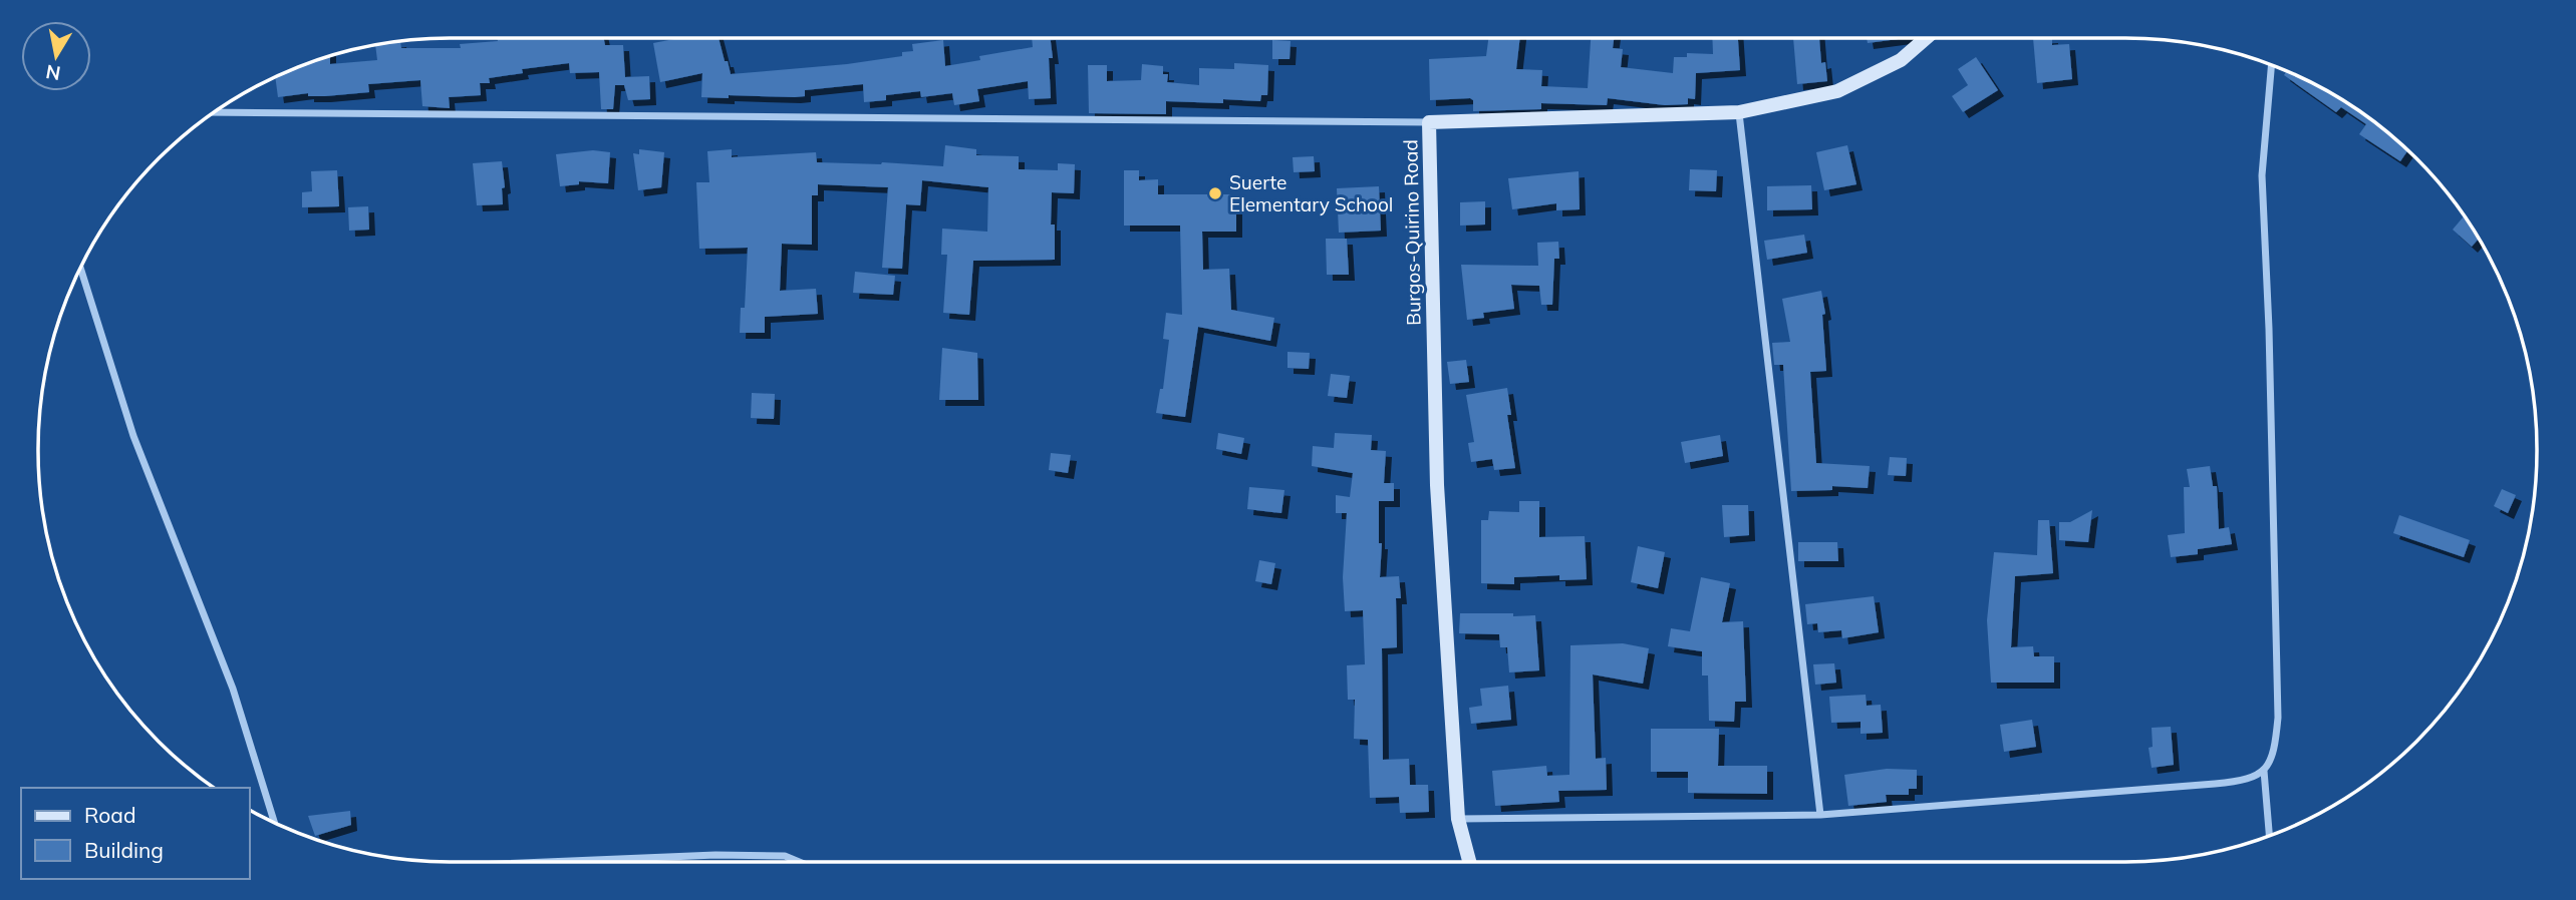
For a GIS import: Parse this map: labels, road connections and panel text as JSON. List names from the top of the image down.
{
  "streets": {
    "street": ["Burgos-Quirino Road"]
  },
  "places": ["Suerte Elementary School"],
  "legend": ["Road", "Building"],
  "north": "bottom"
}
